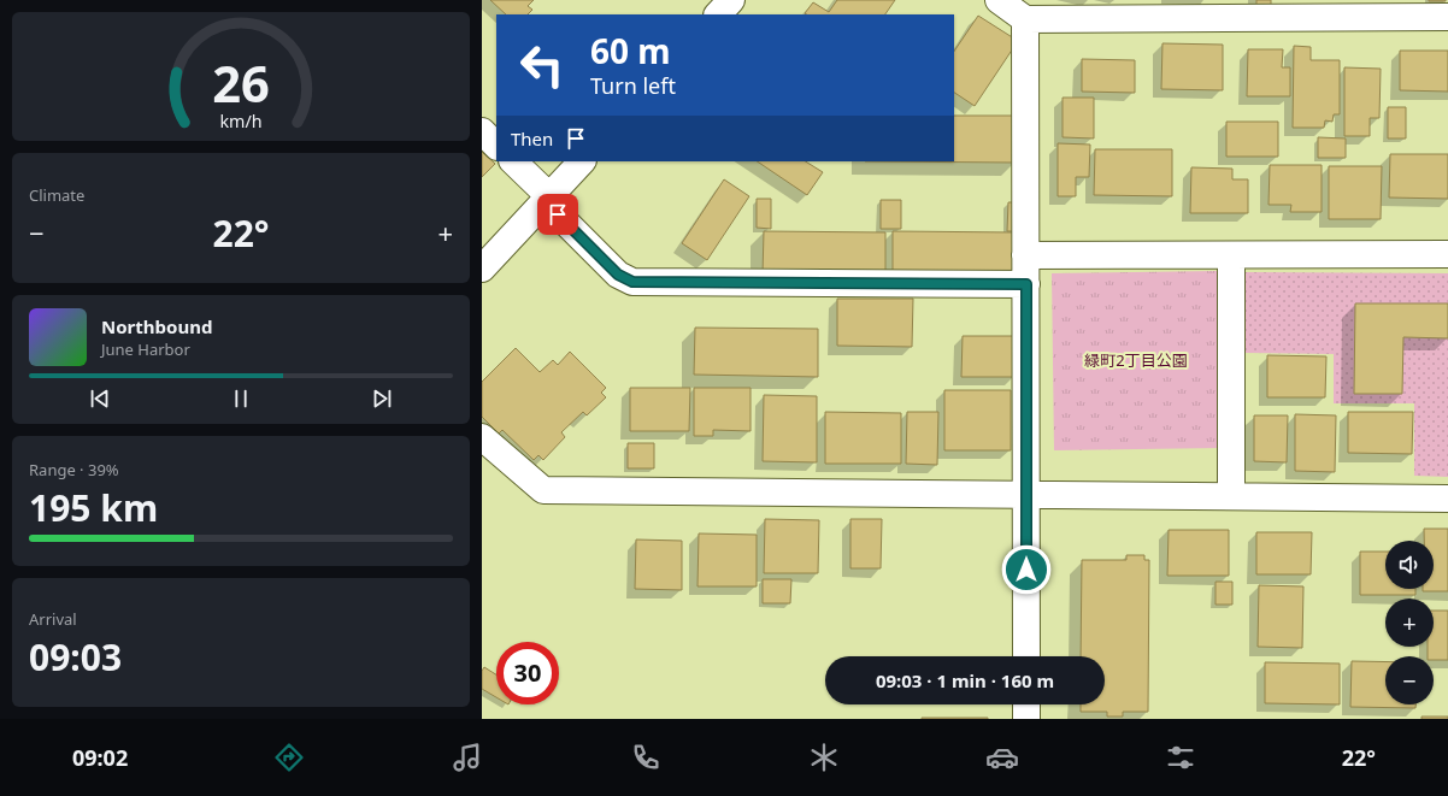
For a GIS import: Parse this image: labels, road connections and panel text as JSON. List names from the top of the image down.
{
  "parks": ["緑町2丁目公園"],
  "page": {
    "turn": ["60 m", "Turn left"],
    "then": "Then",
    "tile": [
      "Climate",
      ["Range · 39%", "195 km"],
      ["Arrival", "09:03"]
    ],
    "heat": ["−", "22°", "+"],
    "song": ["Northbound", "June Harbor"],
    "map_buttons": ["+", "−"],
    "limit": "30",
    "trip": "09:03 · 1 min · 160 m",
    "tabs": ["09:02", "22°"],
    "gauge": ["26", "km/h"]
  }
}
